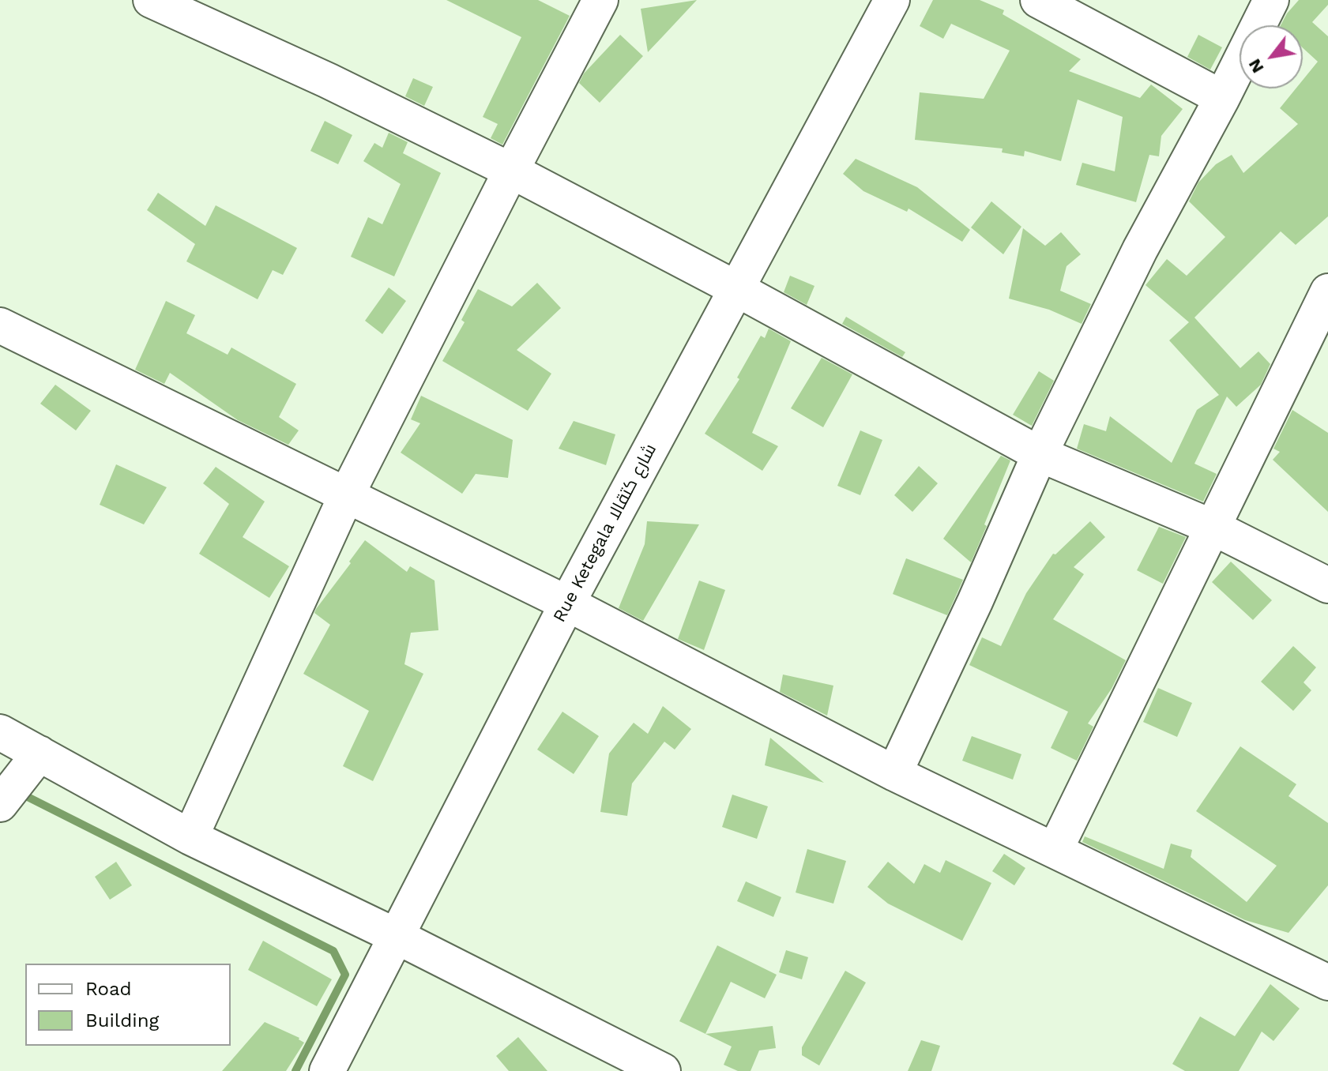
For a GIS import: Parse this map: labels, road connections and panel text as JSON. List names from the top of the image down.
{
  "streets": {
    "street": ["Rue Ketegala شارع كتقالا"]
  },
  "legend": ["Road", "Building"],
  "north": "bottom left"
}
